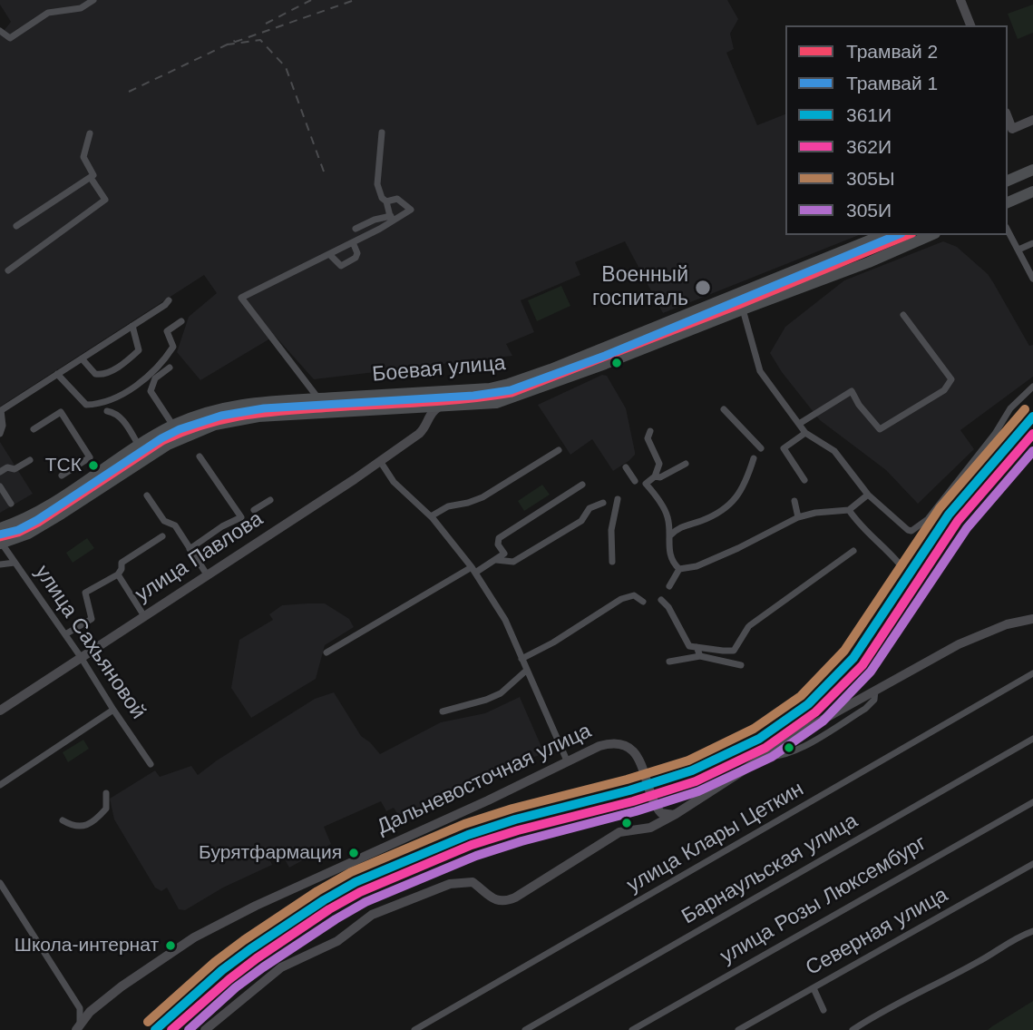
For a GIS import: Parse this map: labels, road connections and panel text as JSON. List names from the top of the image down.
{
  "streets": {
    "main road": ["Боевая улица"],
    "street": [
      "улица Павлова",
      "улица Сахьяновой",
      "Дальневосточная улица",
      "улица Клары Цеткин",
      "Барнаульская улица",
      "улица Розы Люксембург",
      "Северная улица"
    ]
  },
  "crossings": [
    ["Боевая улица", "улица Павлова"],
    ["Боевая улица", "улица Сахьяновой"],
    ["улица Павлова", "улица Сахьяновой"]
  ],
  "places": [
    "Военный госпиталь",
    "ТСК",
    "Бурятфармация",
    "Школа-интернат"
  ],
  "lines": [
    "tram line 2",
    "tram line 1",
    "transit line 305Ы",
    "transit line 361И",
    "transit line 362И",
    "transit line 305И"
  ],
  "legend": [
    "Трамвай 2",
    "Трамвай 1",
    "361И",
    "362И",
    "305Ы",
    "305И"
  ]
}
